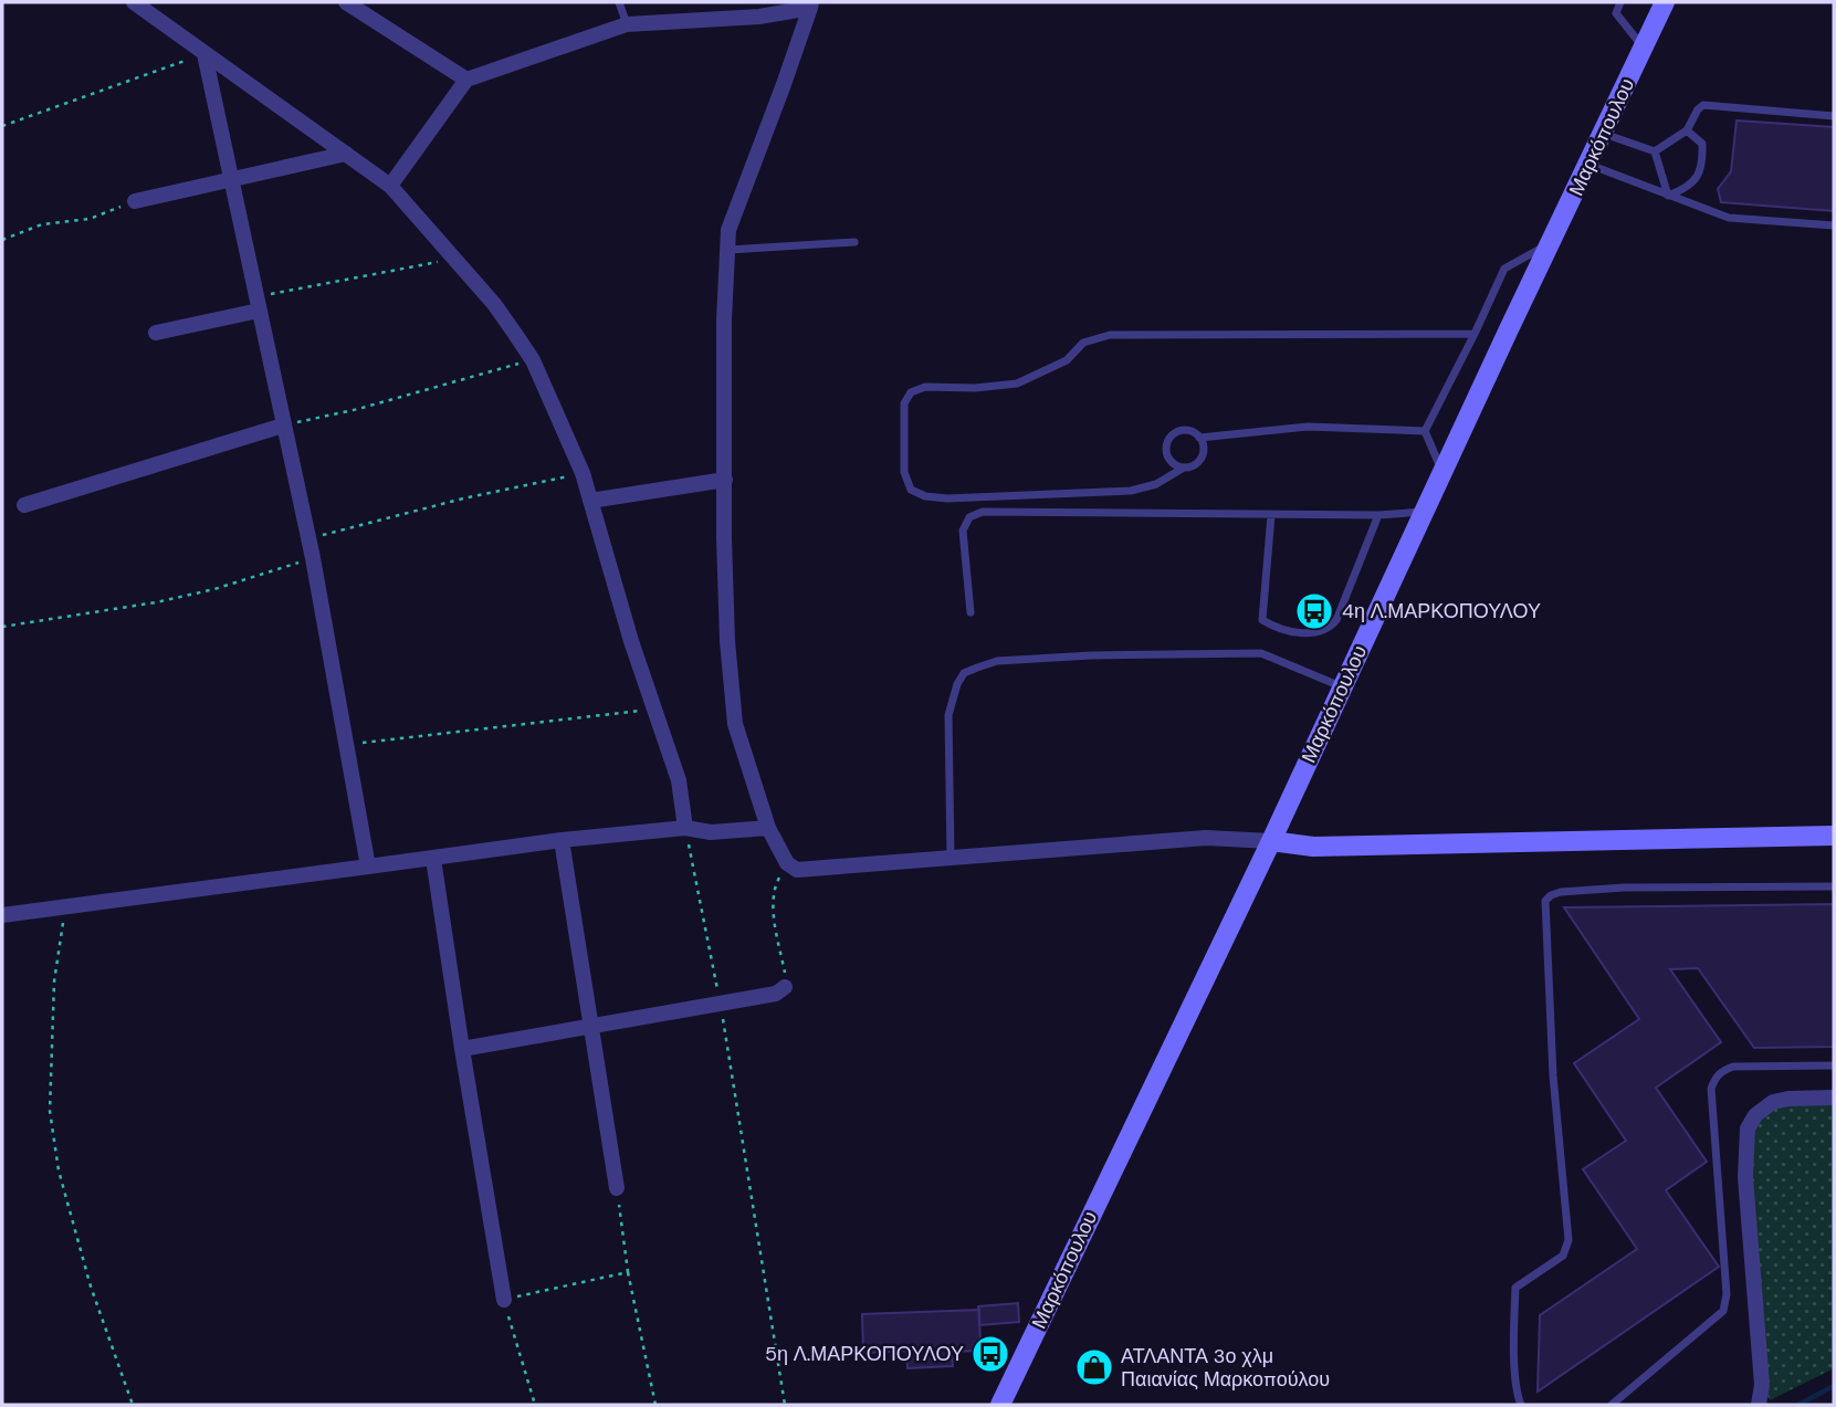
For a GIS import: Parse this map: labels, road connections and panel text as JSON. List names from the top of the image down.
{
  "streets": {
    "main road": ["Μαρκόπουλου"]
  },
  "places": {
    "bus stop": ["4η Λ.ΜΑΡΚΟΠΟΥΛΟΥ", "5η Λ.ΜΑΡΚΟΠΟΥΛΟΥ"],
    "shop": ["ΑΤΛΑΝΤΑ 3ο χλμ Παιανίας Μαρκοπούλου"]
  }
}
